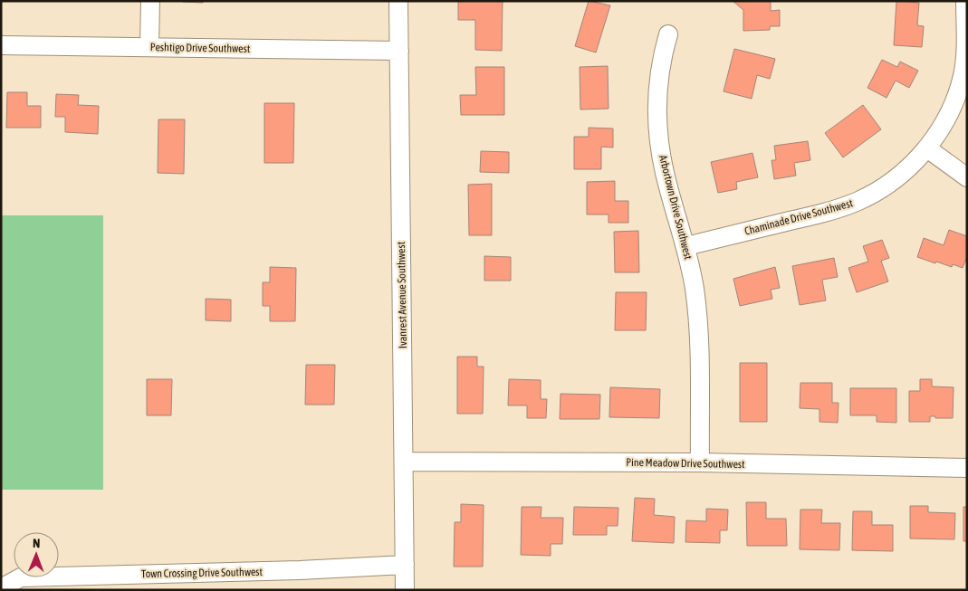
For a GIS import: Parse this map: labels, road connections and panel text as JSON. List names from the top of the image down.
{
  "streets": {
    "street": [
      "Peshtigo Drive Southwest",
      "Arbortown Drive Southwest",
      "Chaminade Drive Southwest",
      "Ivanrest Avenue Southwest",
      "Pine Meadow Drive Southwest",
      "Town Crossing Drive Southwest"
    ]
  },
  "crossings": [
    ["Peshtigo Drive Southwest", "Ivanrest Avenue Southwest"],
    ["Arbortown Drive Southwest", "Chaminade Drive Southwest"],
    ["Arbortown Drive Southwest", "Pine Meadow Drive Southwest"],
    ["Ivanrest Avenue Southwest", "Pine Meadow Drive Southwest"],
    ["Ivanrest Avenue Southwest", "Town Crossing Drive Southwest"]
  ],
  "north": "top"
}
